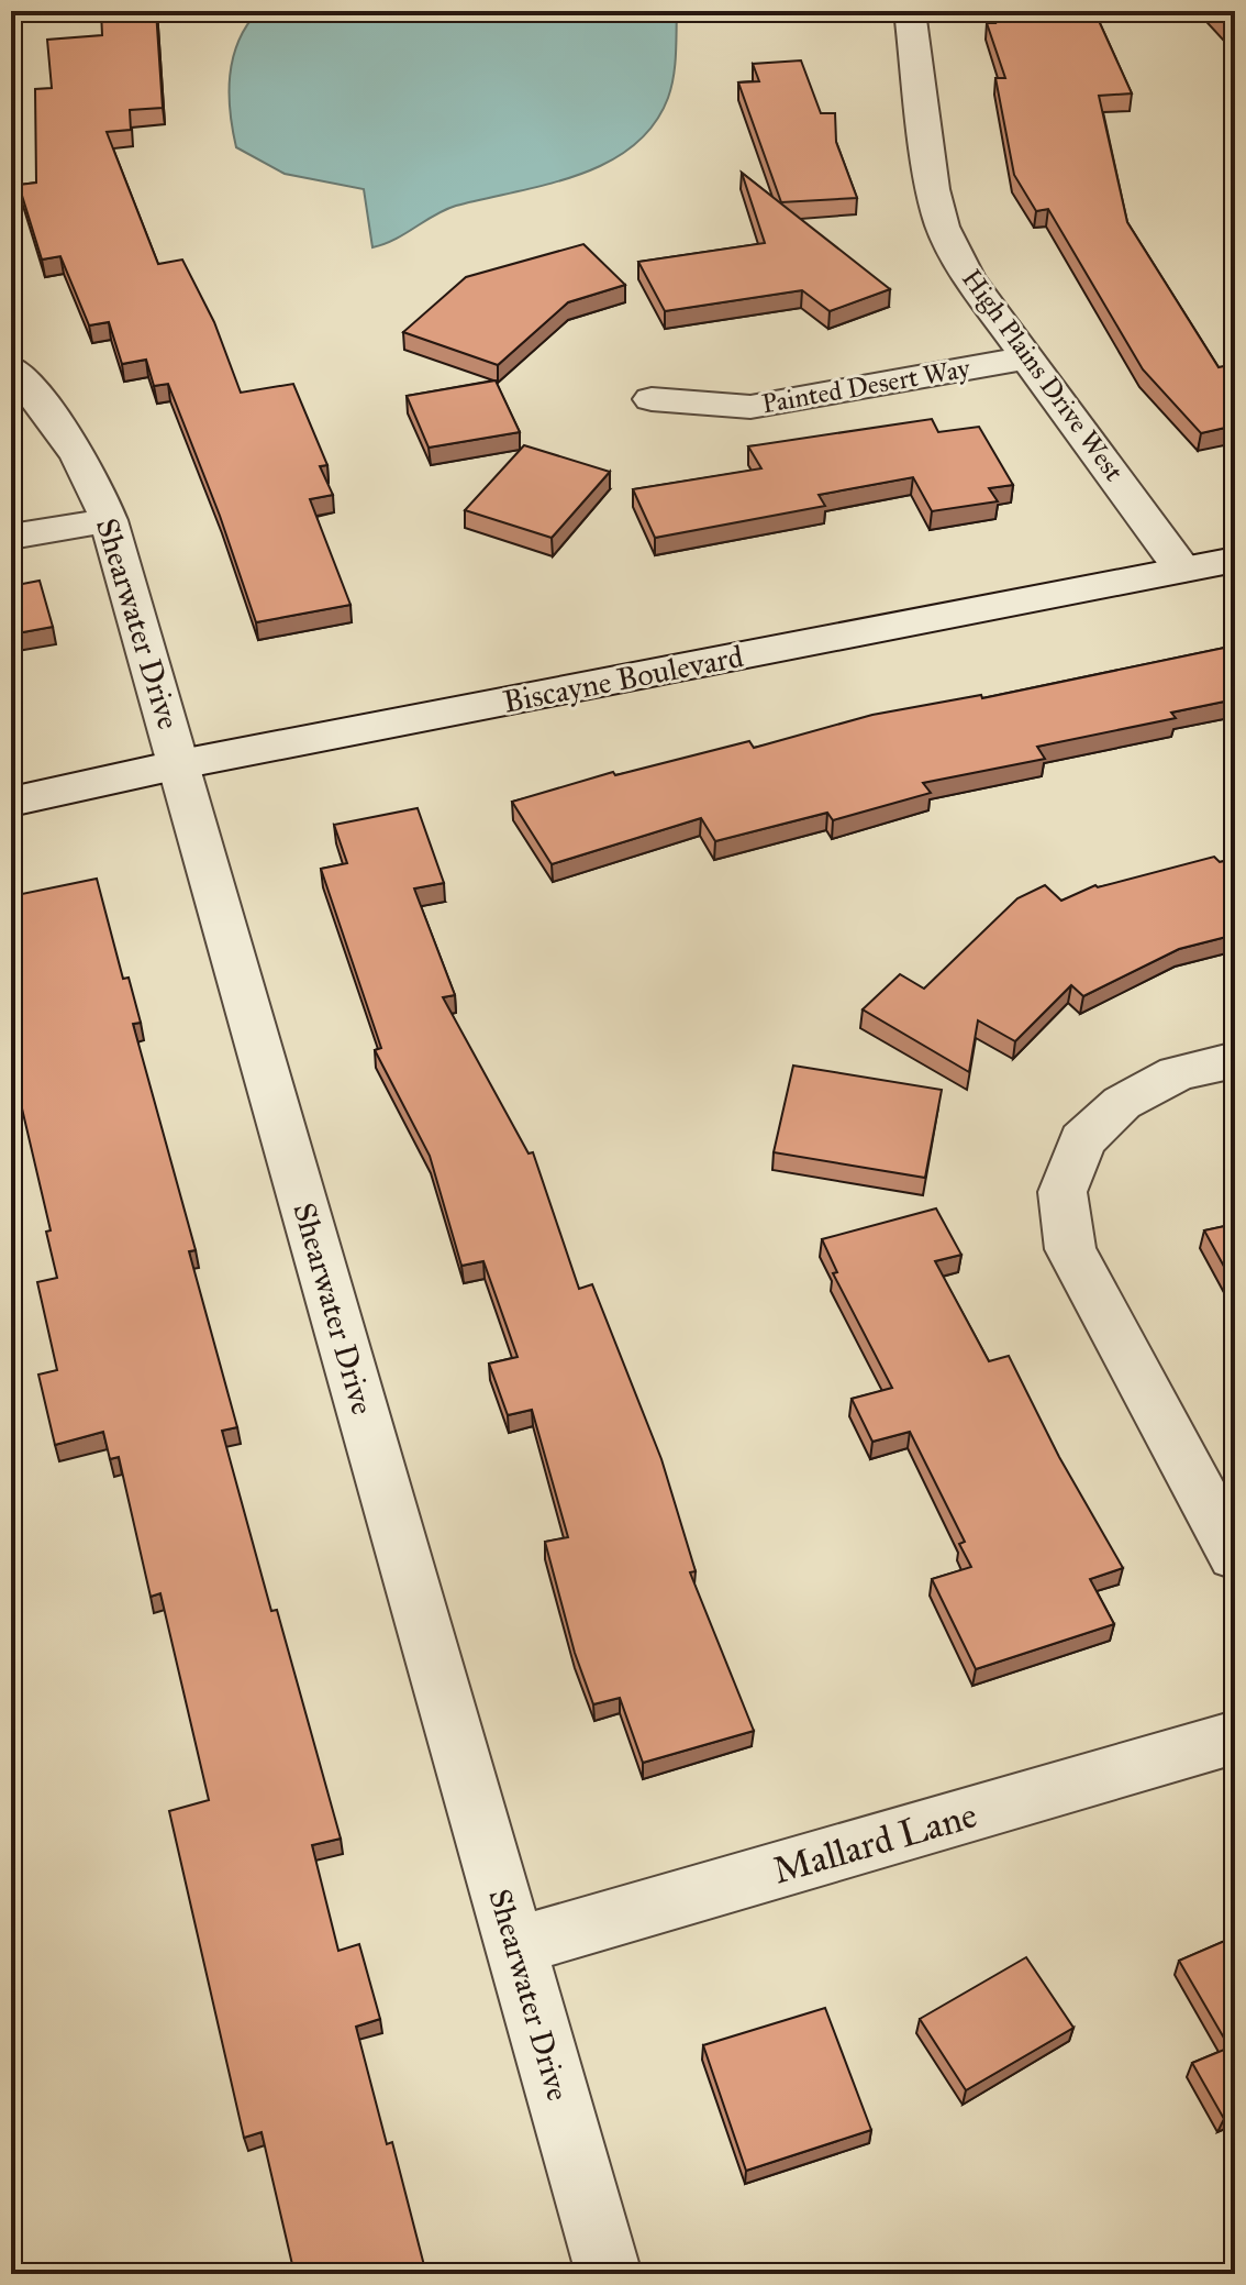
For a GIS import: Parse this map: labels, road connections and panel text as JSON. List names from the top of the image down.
{
  "streets": {
    "street": [
      "High Plains Drive West",
      "Painted Desert Way",
      "Shearwater Drive",
      "Biscayne Boulevard",
      "Mallard Lane"
    ]
  },
  "crossings": [
    ["High Plains Drive West", "Painted Desert Way"],
    ["High Plains Drive West", "Biscayne Boulevard"],
    ["Shearwater Drive", "Biscayne Boulevard"],
    ["Shearwater Drive", "Mallard Lane"]
  ]
}
